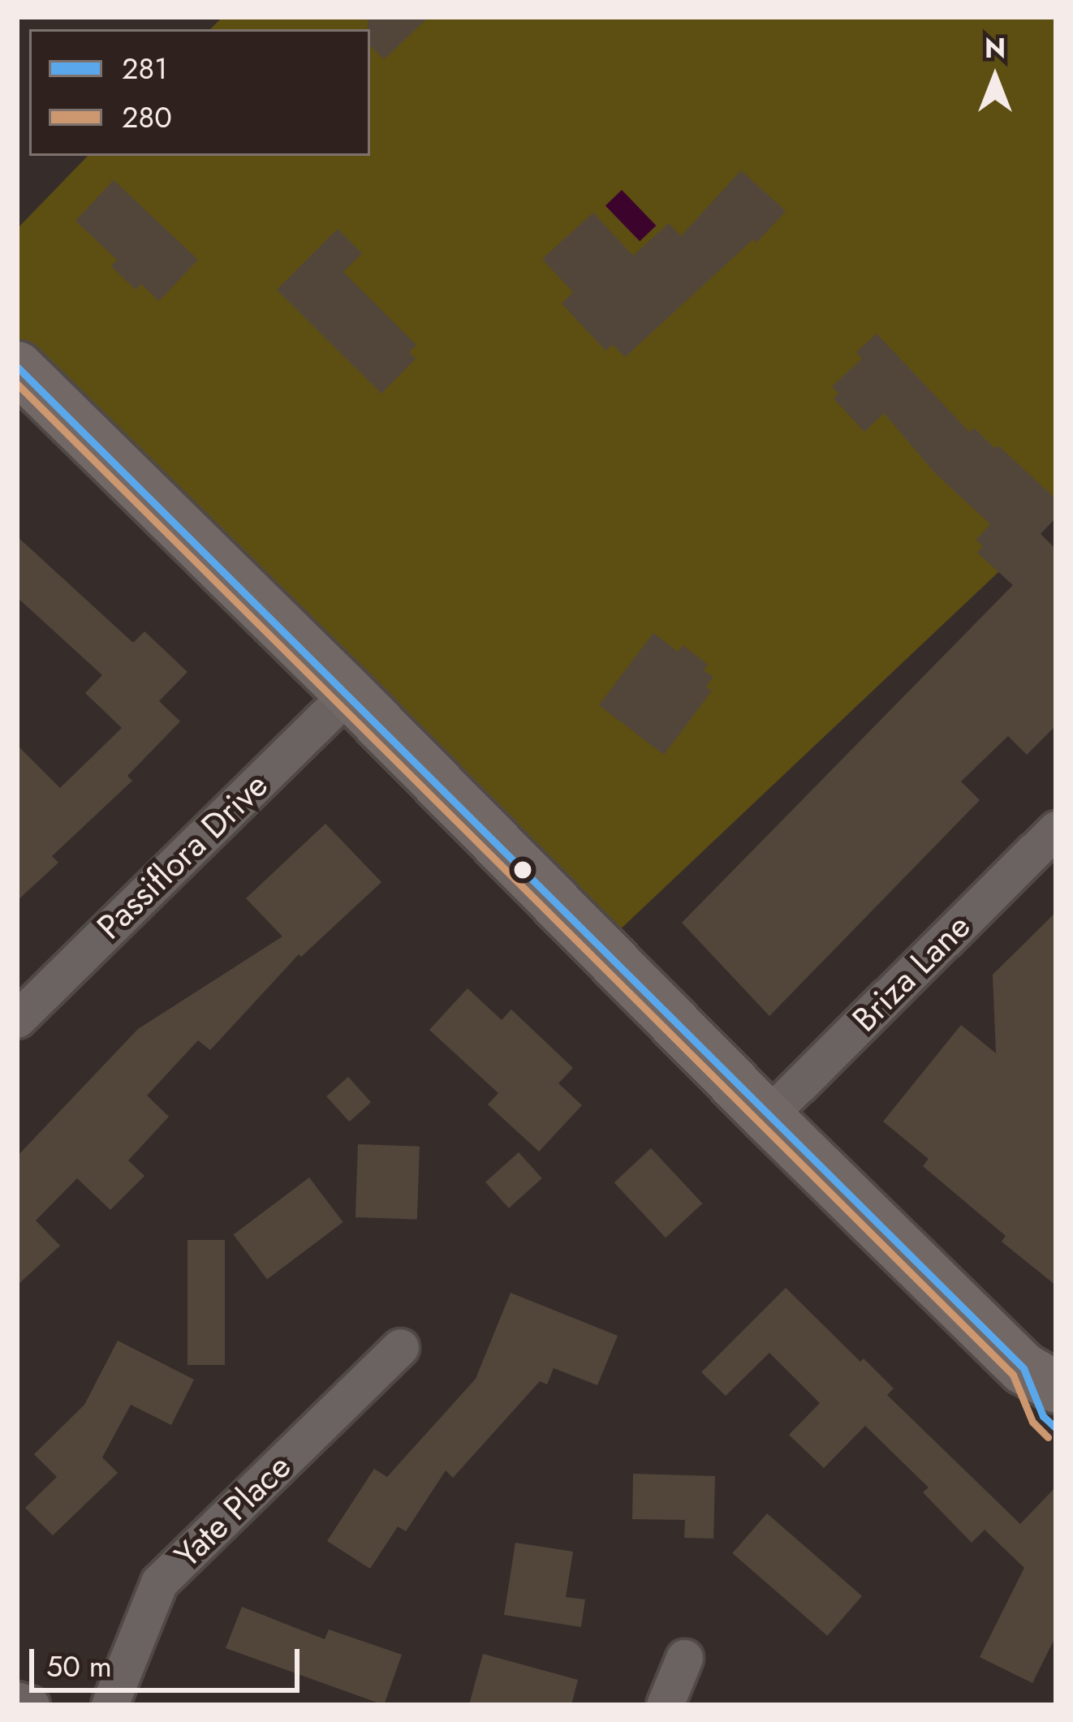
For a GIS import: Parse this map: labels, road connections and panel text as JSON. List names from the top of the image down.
{
  "streets": {
    "street": ["Passiflora Drive", "Briza Lane", "Yate Place"]
  },
  "lines": ["transit line 281", "transit line 280"],
  "legend": ["281", "280"],
  "scale_bar": "50 m",
  "north": "top"
}
